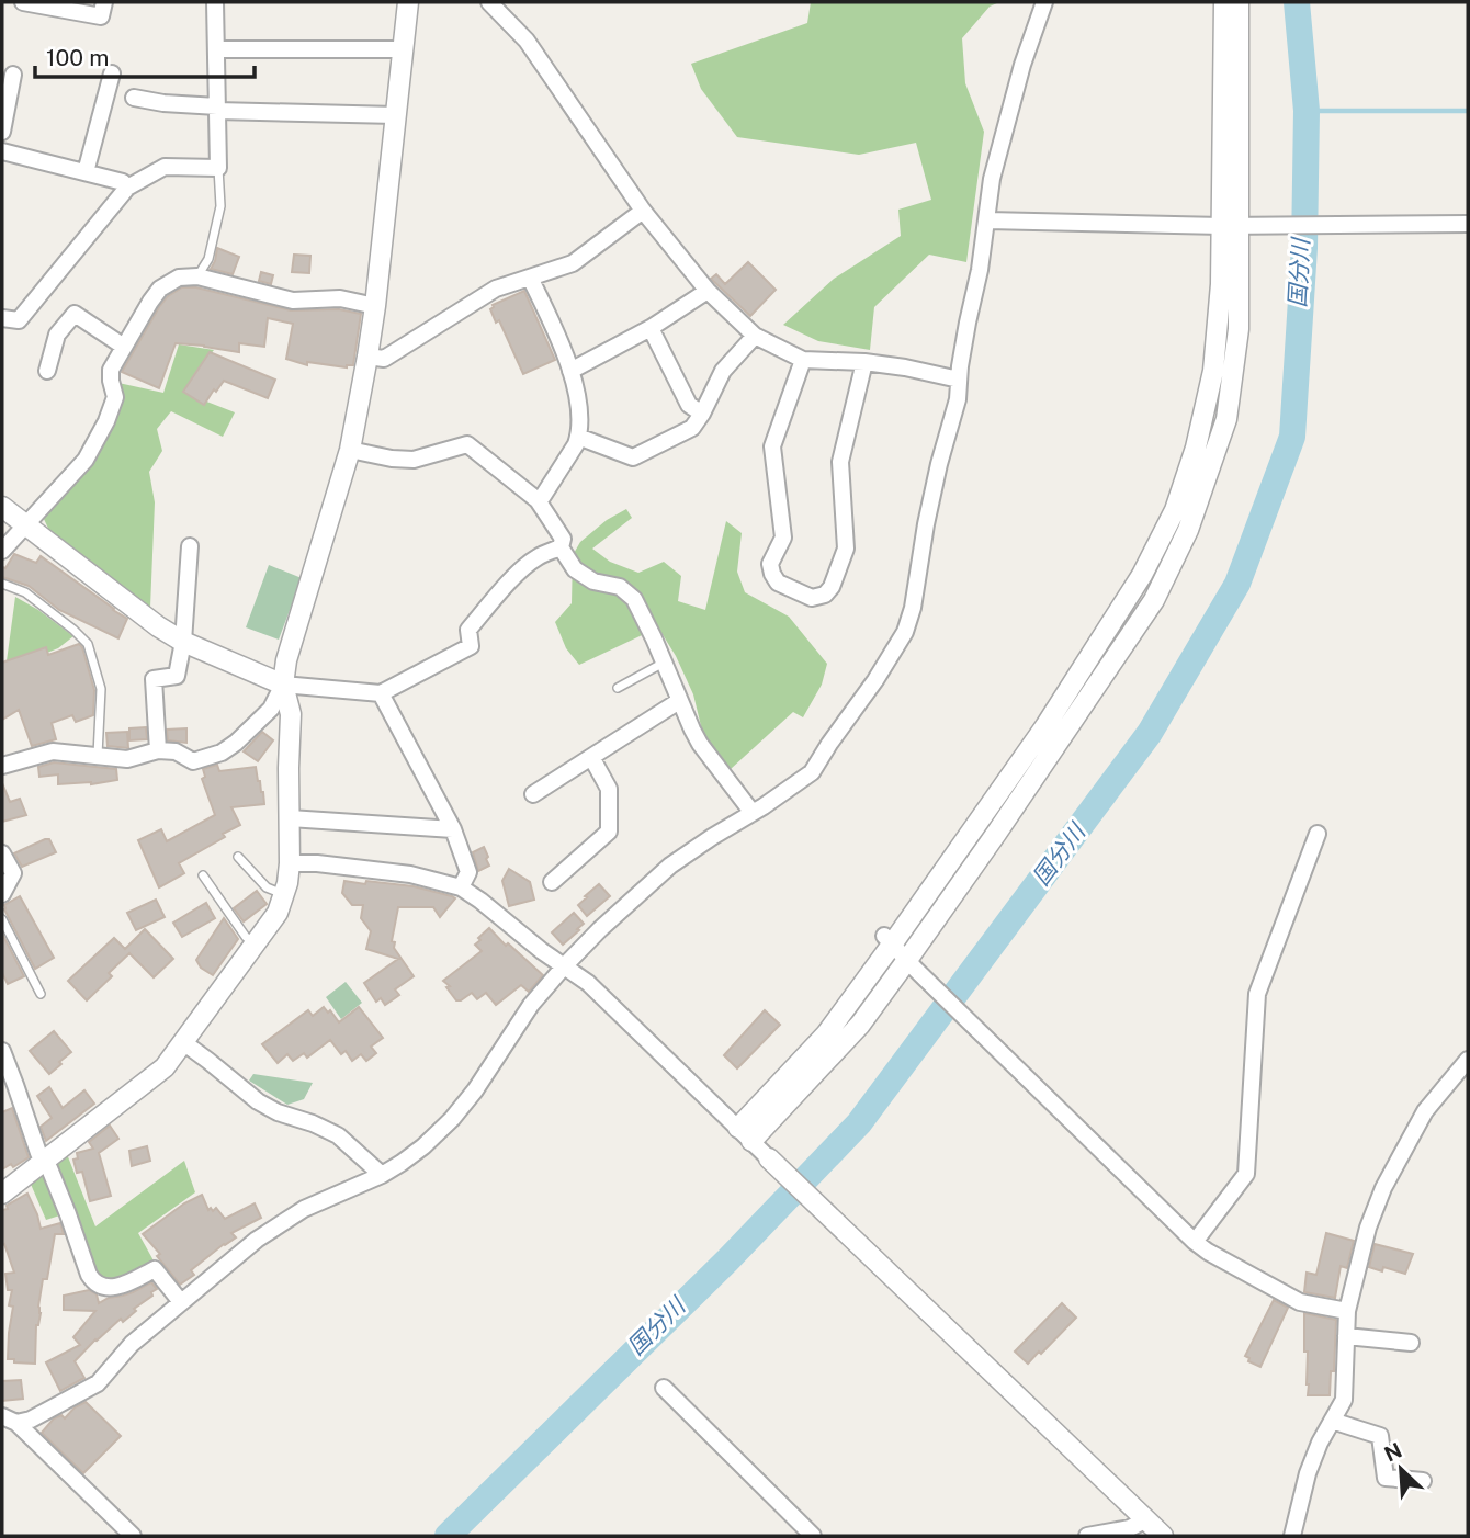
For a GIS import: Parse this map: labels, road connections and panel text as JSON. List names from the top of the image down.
{
  "water": ["国分川"],
  "scale_bar": "100 m",
  "north": "top left"
}
